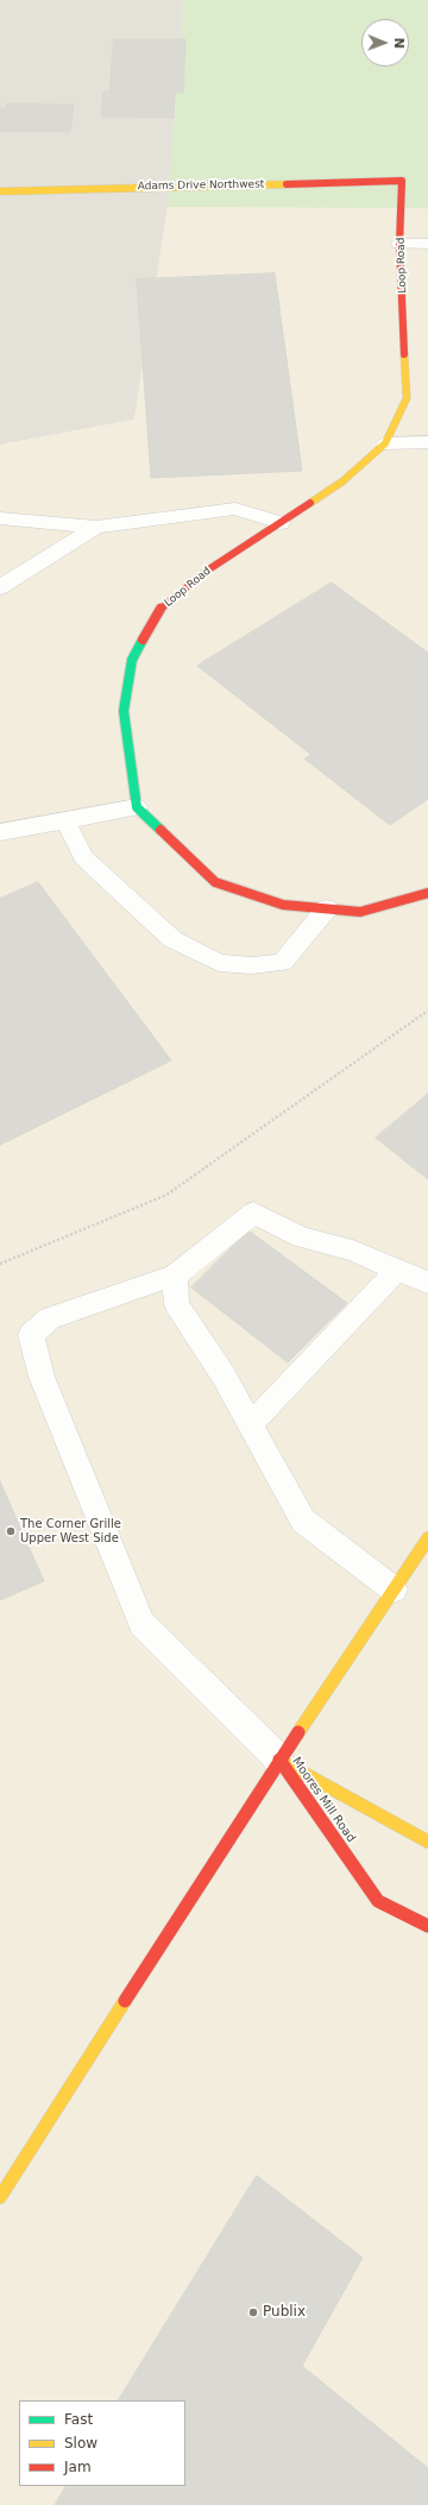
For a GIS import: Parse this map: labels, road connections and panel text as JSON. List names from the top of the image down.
{
  "streets": {
    "street": ["Adams Drive Northwest", "Loop Road", "Moores Mill Road"]
  },
  "crossings": [
    ["Adams Drive Northwest", "Loop Road"]
  ],
  "places": ["The Corner Grille Upper West Side", "Publix"],
  "legend": ["Fast", "Slow", "Jam"],
  "north": "right"
}
